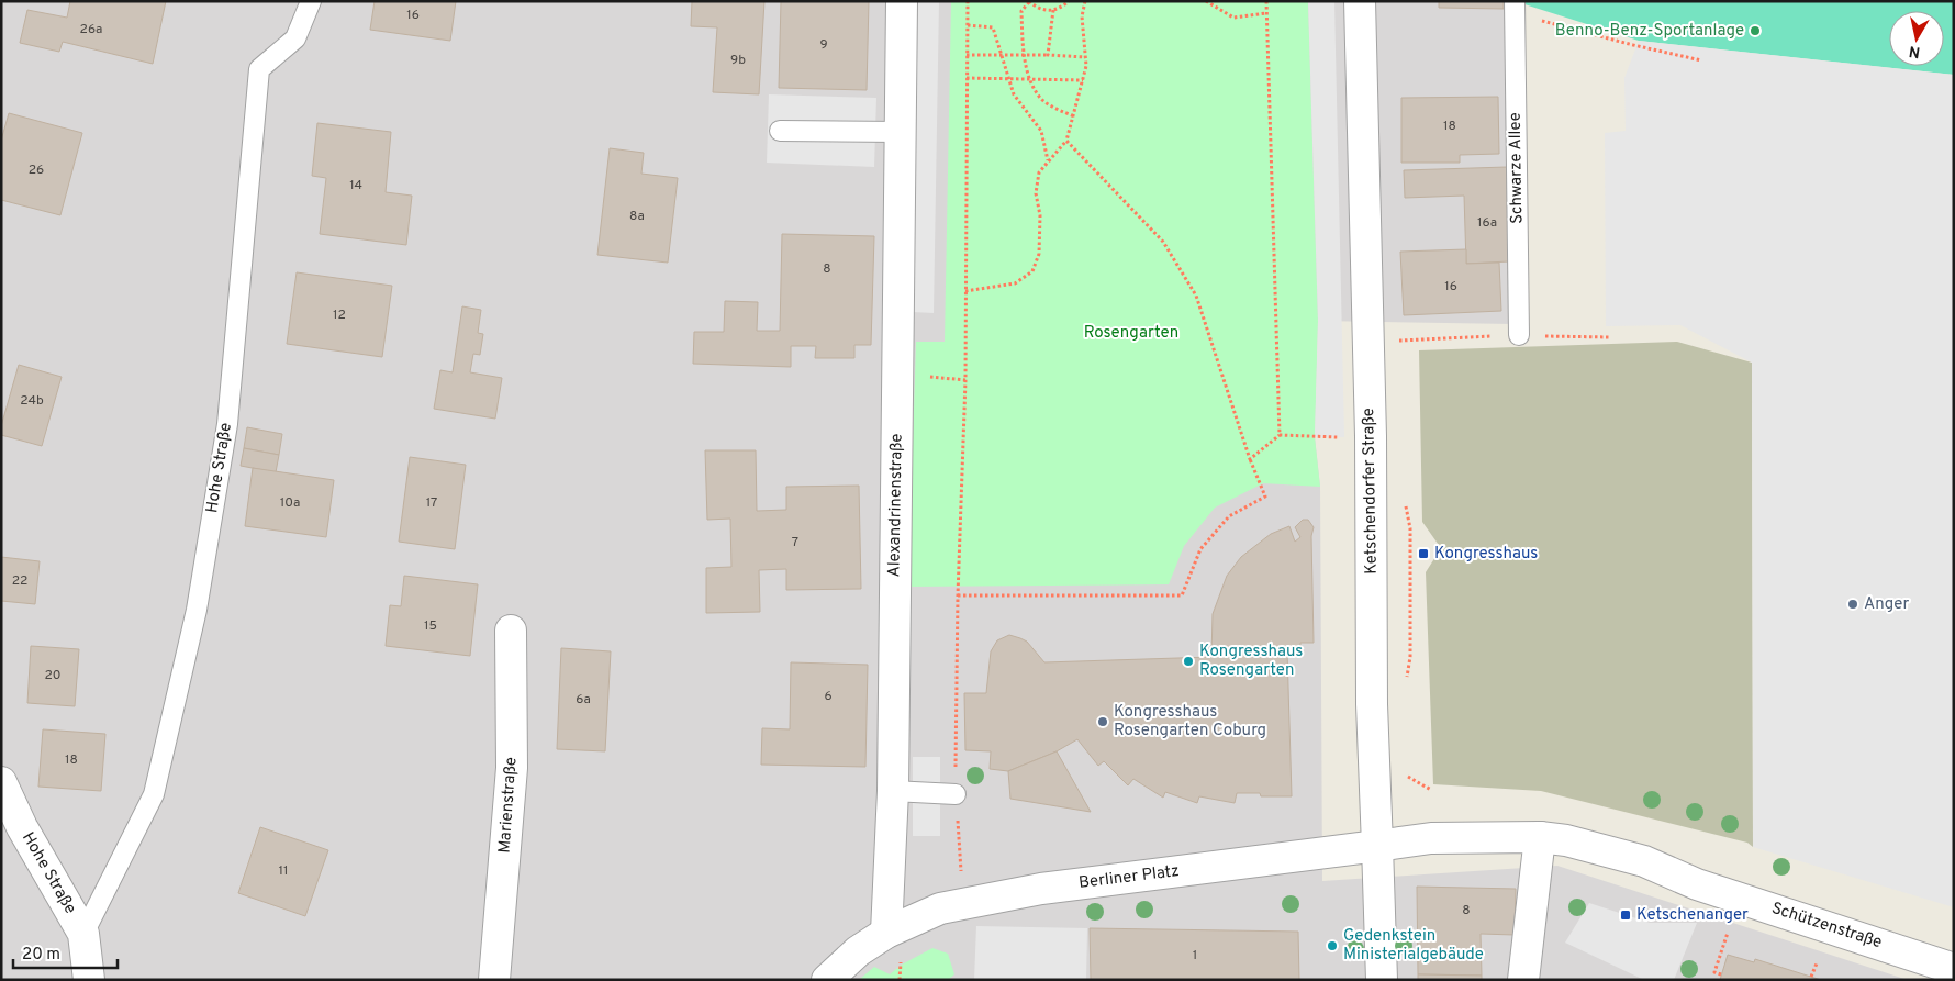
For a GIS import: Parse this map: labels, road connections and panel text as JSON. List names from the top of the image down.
{
  "streets": {
    "street": [
      "Hohe Straße",
      "Ketschendorfer Straße",
      "Alexandrinenstraße",
      "Marienstraße",
      "Berliner Platz",
      "Schützenstraße"
    ],
    "lane": ["Schwarze Allee"]
  },
  "crossings": [
    ["Ketschendorfer Straße", "Berliner Platz"],
    ["Ketschendorfer Straße", "Schützenstraße"],
    ["Alexandrinenstraße", "Berliner Platz"],
    ["Berliner Platz", "Schützenstraße"]
  ],
  "parks": ["Rosengarten"],
  "places": {
    "other": [
      "Benno-Benz-Sportanlage",
      "Anger",
      "Kongresshaus Rosengarten",
      "Kongresshaus Rosengarten Coburg",
      "Gedenkstein Ministerialgebäude"
    ],
    "transit": ["Kongresshaus", "Ketschenanger"]
  },
  "house_numbers": [
    "16",
    "26a",
    "9",
    "9b",
    "18",
    "26",
    "14",
    "8a",
    "16a",
    "8",
    "16",
    "12",
    "24b",
    "10a",
    "17",
    "7",
    "22",
    "15",
    "20",
    "6",
    "6a",
    "18",
    "11",
    "8",
    "1"
  ],
  "scale_bar": "20 m",
  "north": "bottom"
}
